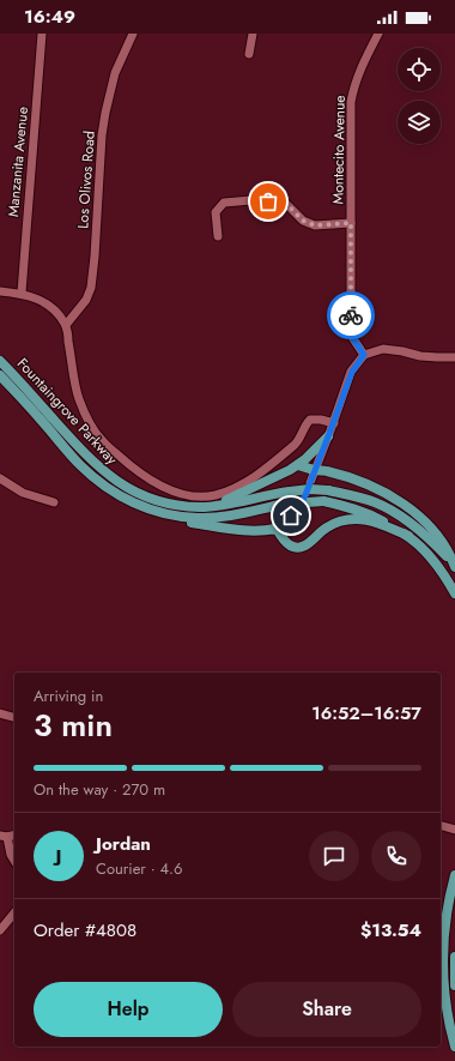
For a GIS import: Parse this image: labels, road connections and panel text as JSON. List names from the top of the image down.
{
  "streets": {
    "main road": ["Fountaingrove Parkway"],
    "street": ["Montecito Avenue", "Manzanita Avenue", "Los Olivos Road"]
  },
  "page": {
    "status": "16:49",
    "heading": ["3 min", "Arriving in", "16:52–16:57"],
    "panel": [
      "Jordan",
      "Courier · 4.6",
      "Order #4808",
      "$13.54"
    ],
    "bar": "On the way · 270 m",
    "round": "J",
    "buttons": ["Help", "Share"]
  }
}
